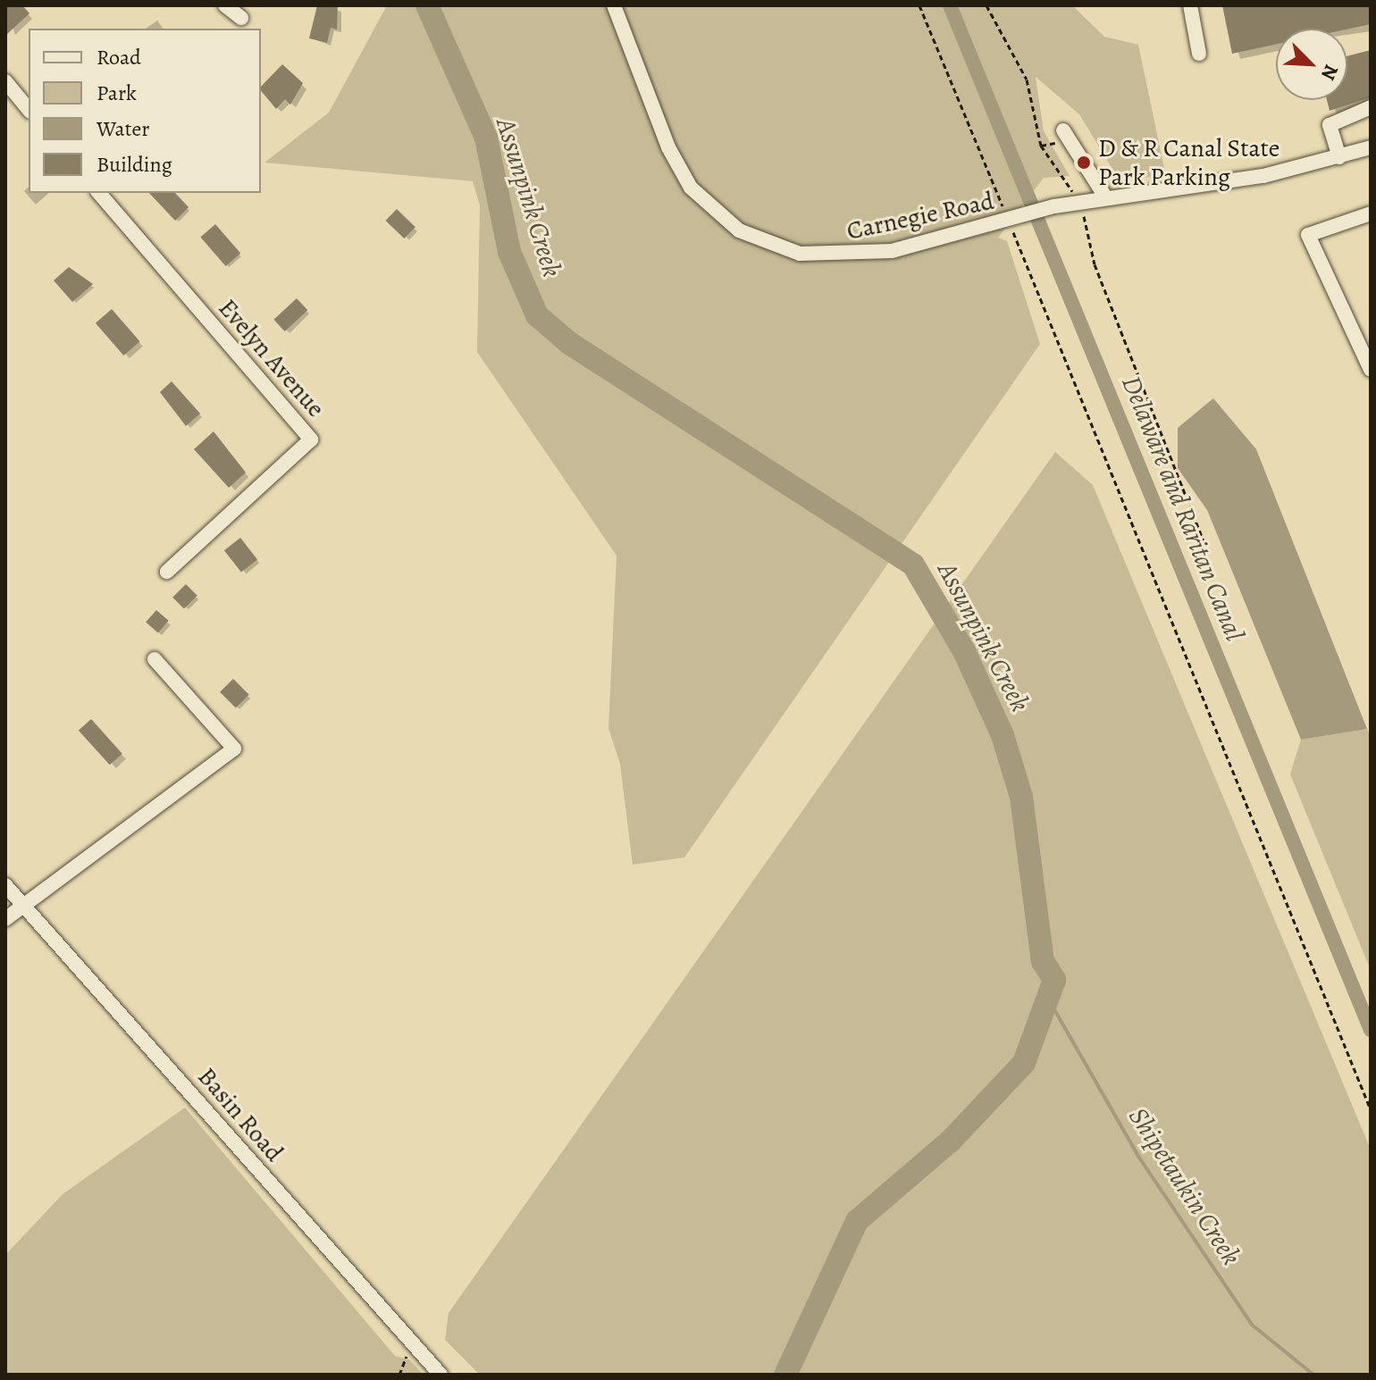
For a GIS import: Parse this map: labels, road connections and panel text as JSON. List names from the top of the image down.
{
  "streets": {
    "street": ["Carnegie Road", "Evelyn Avenue", "Basin Road"]
  },
  "water": ["Assunpink Creek", "Delaware and Raritan Canal", "Shipetaukin Creek"],
  "places": ["D & R Canal State Park Parking"],
  "legend": [
    "Road",
    "Park",
    "Water",
    "Building"
  ],
  "north": "bottom right"
}
